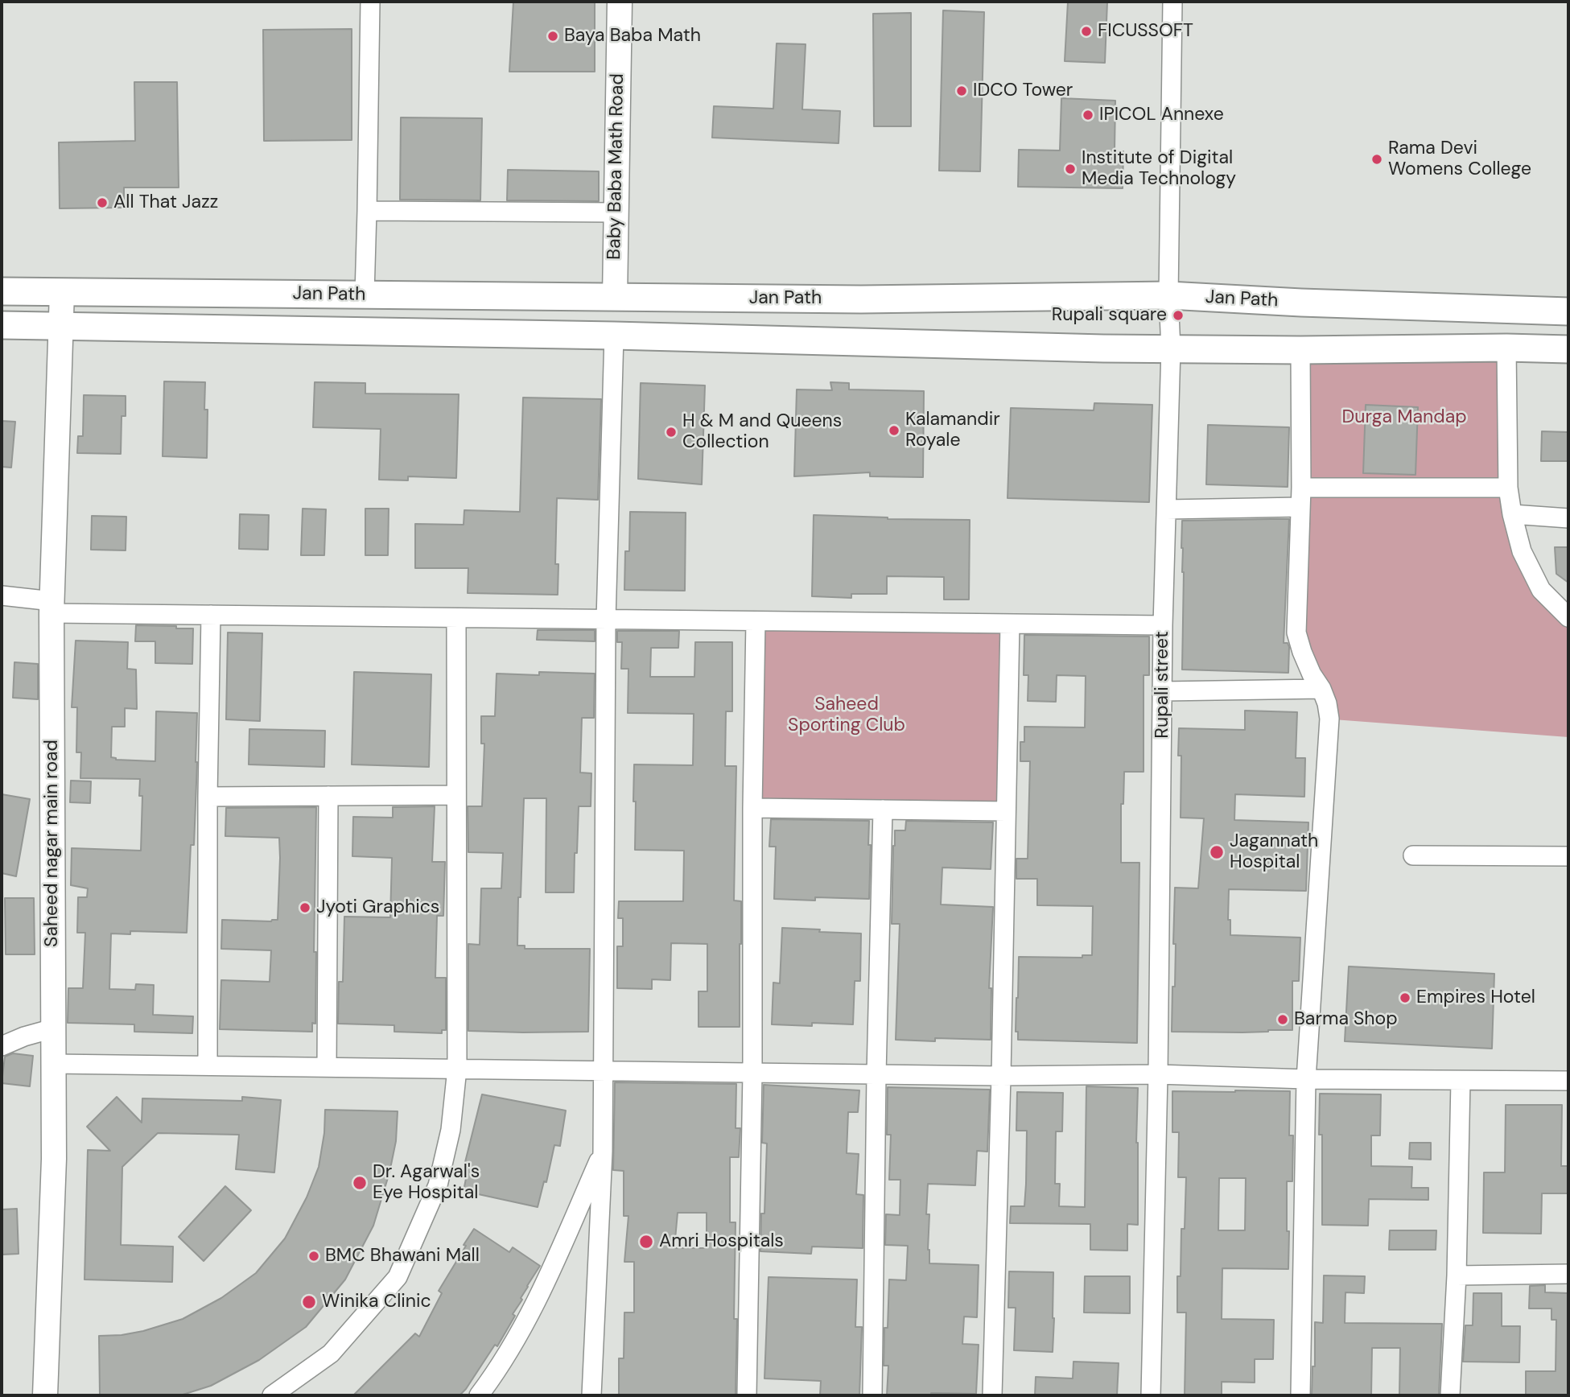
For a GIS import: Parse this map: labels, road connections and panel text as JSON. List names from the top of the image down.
{
  "streets": {
    "main road": ["Jan Path"],
    "street": ["Baby Baba Math Road", "Rupali street", "Saheed nagar main road"]
  },
  "crossings": [
    ["Baby Baba Math Road", "Jan Path"],
    ["Jan Path", "Rupali street"],
    ["Jan Path", "Saheed nagar main road"]
  ],
  "parks": ["Durga Mandap", "Saheed Sporting Club"],
  "places": [
    "FICUSSOFT",
    "Baya Baba Math",
    "IDCO Tower",
    "IPICOL Annexe",
    "Rama Devi Womens College",
    "Institute of Digital Media Technology",
    "All That Jazz",
    "Rupali square",
    "Kalamandir Royale",
    "H & M and Queens Collection",
    "Jagannath Hospital",
    "Jyoti Graphics",
    "Empires Hotel",
    "Barma Shop",
    "Dr. Agarwal's Eye Hospital",
    "Amri Hospitals",
    "BMC Bhawani Mall",
    "Winika Clinic"
  ]
}
